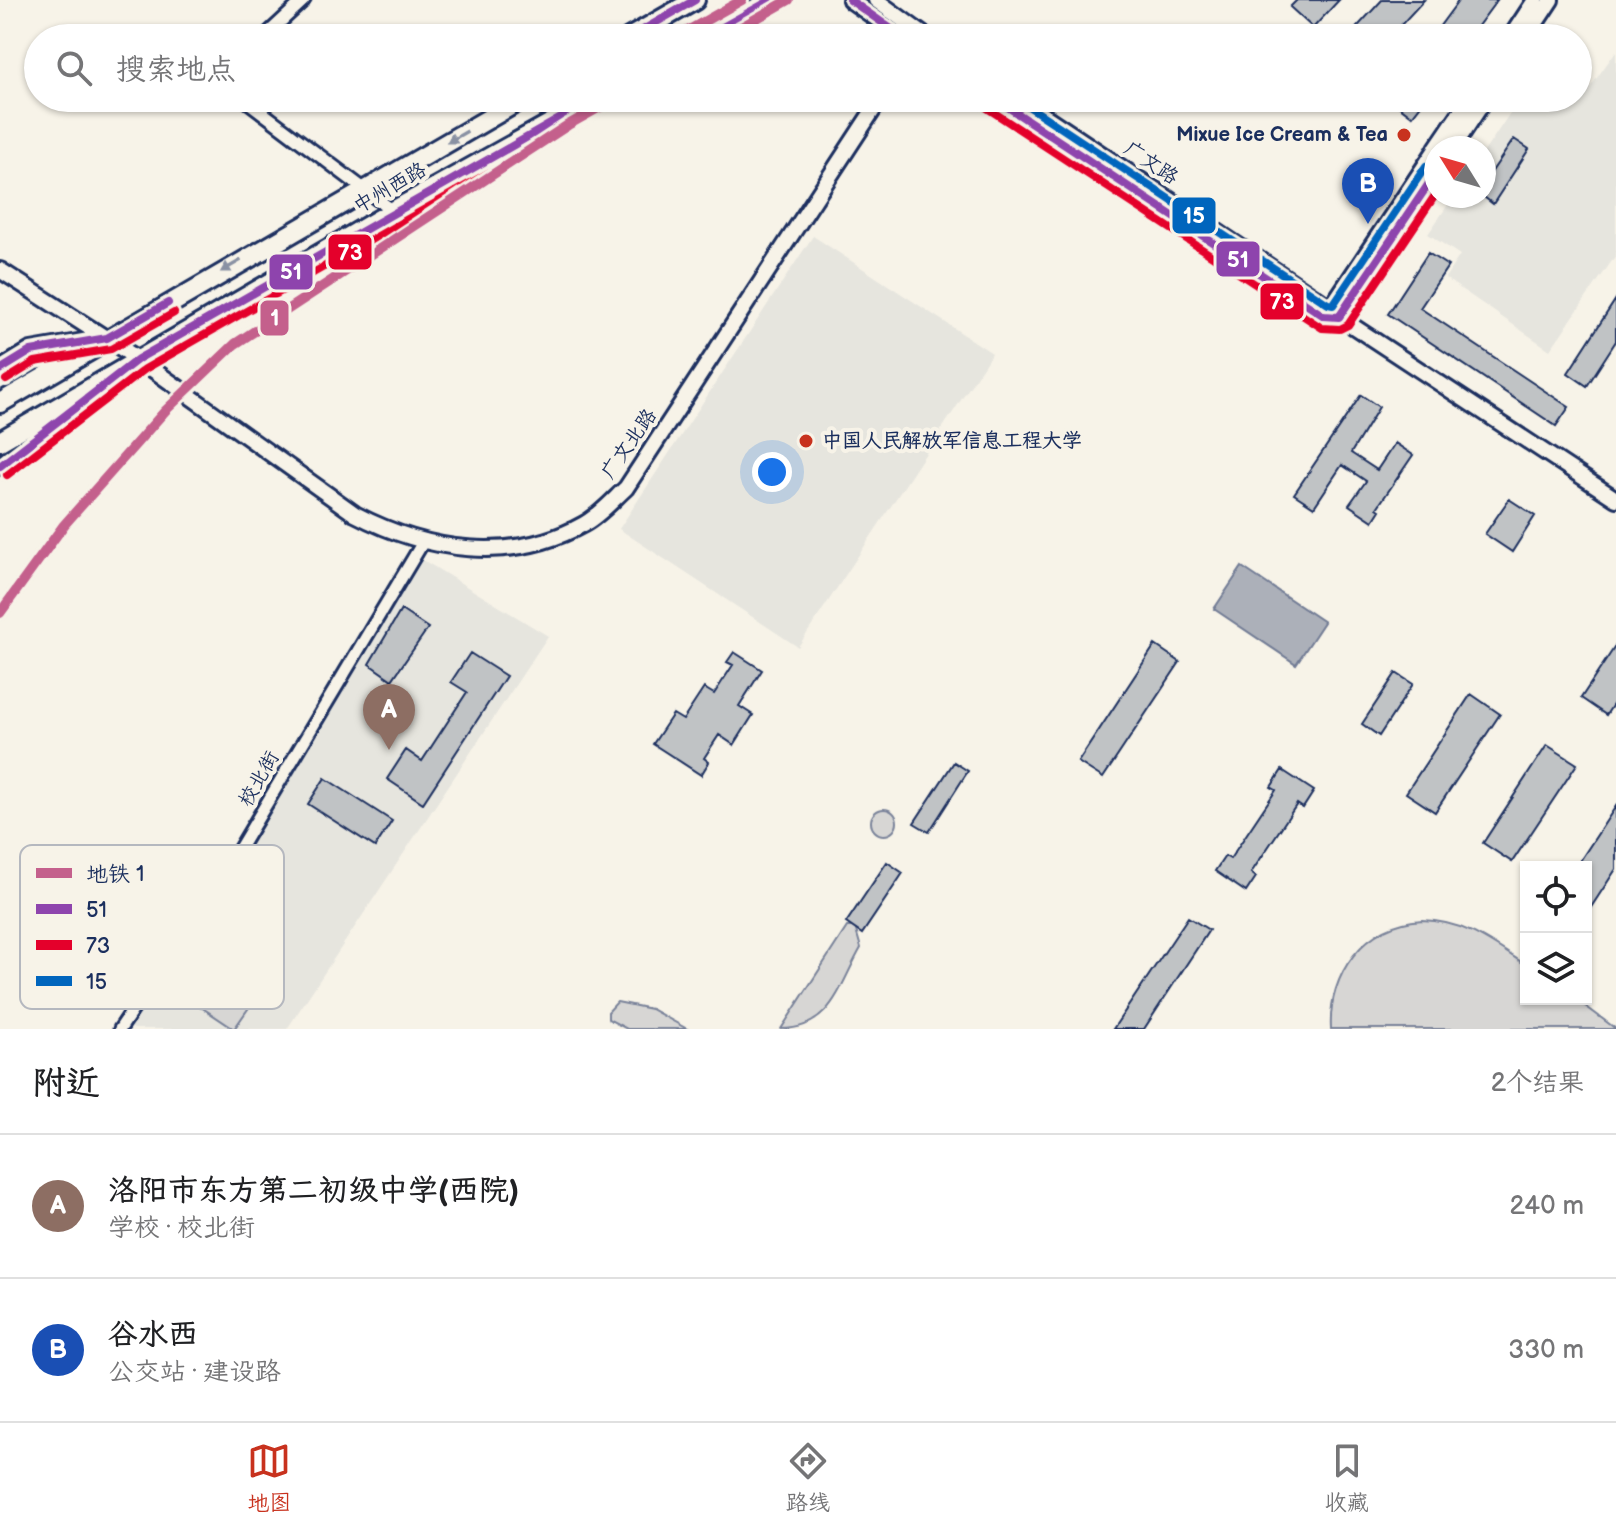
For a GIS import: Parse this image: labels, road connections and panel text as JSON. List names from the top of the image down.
{
  "streets": {
    "main road": ["中州西路"],
    "street": ["广文路", "广文北路", "校北街"]
  },
  "crossings": [
    ["中州西路", "广文北路"],
    ["广文北路", "校北街"]
  ],
  "places": ["Mixue Ice Cream & Tea", "中国人民解放军信息工程大学"],
  "lines": [
    "metro line 1",
    "transit line 51",
    "transit line 73",
    "transit line 15"
  ],
  "legend": [
    "地铁 1",
    "51",
    "73",
    "15"
  ],
  "north": "top left",
  "page": {
    "search": "搜索地点",
    "pins": ["B", "A"],
    "heading": ["附近", "2个结果"],
    "list": [
      {
        "mark": "A",
        "name": "洛阳市东方第二初级中学(西院)",
        "note": "学校 · 校北街",
        "value": "240 m"
      },
      {
        "mark": "B",
        "name": "谷水西",
        "note": "公交站 · 建设路",
        "value": "330 m"
      }
    ],
    "nav": ["地图", "路线", "收藏"]
  }
}
